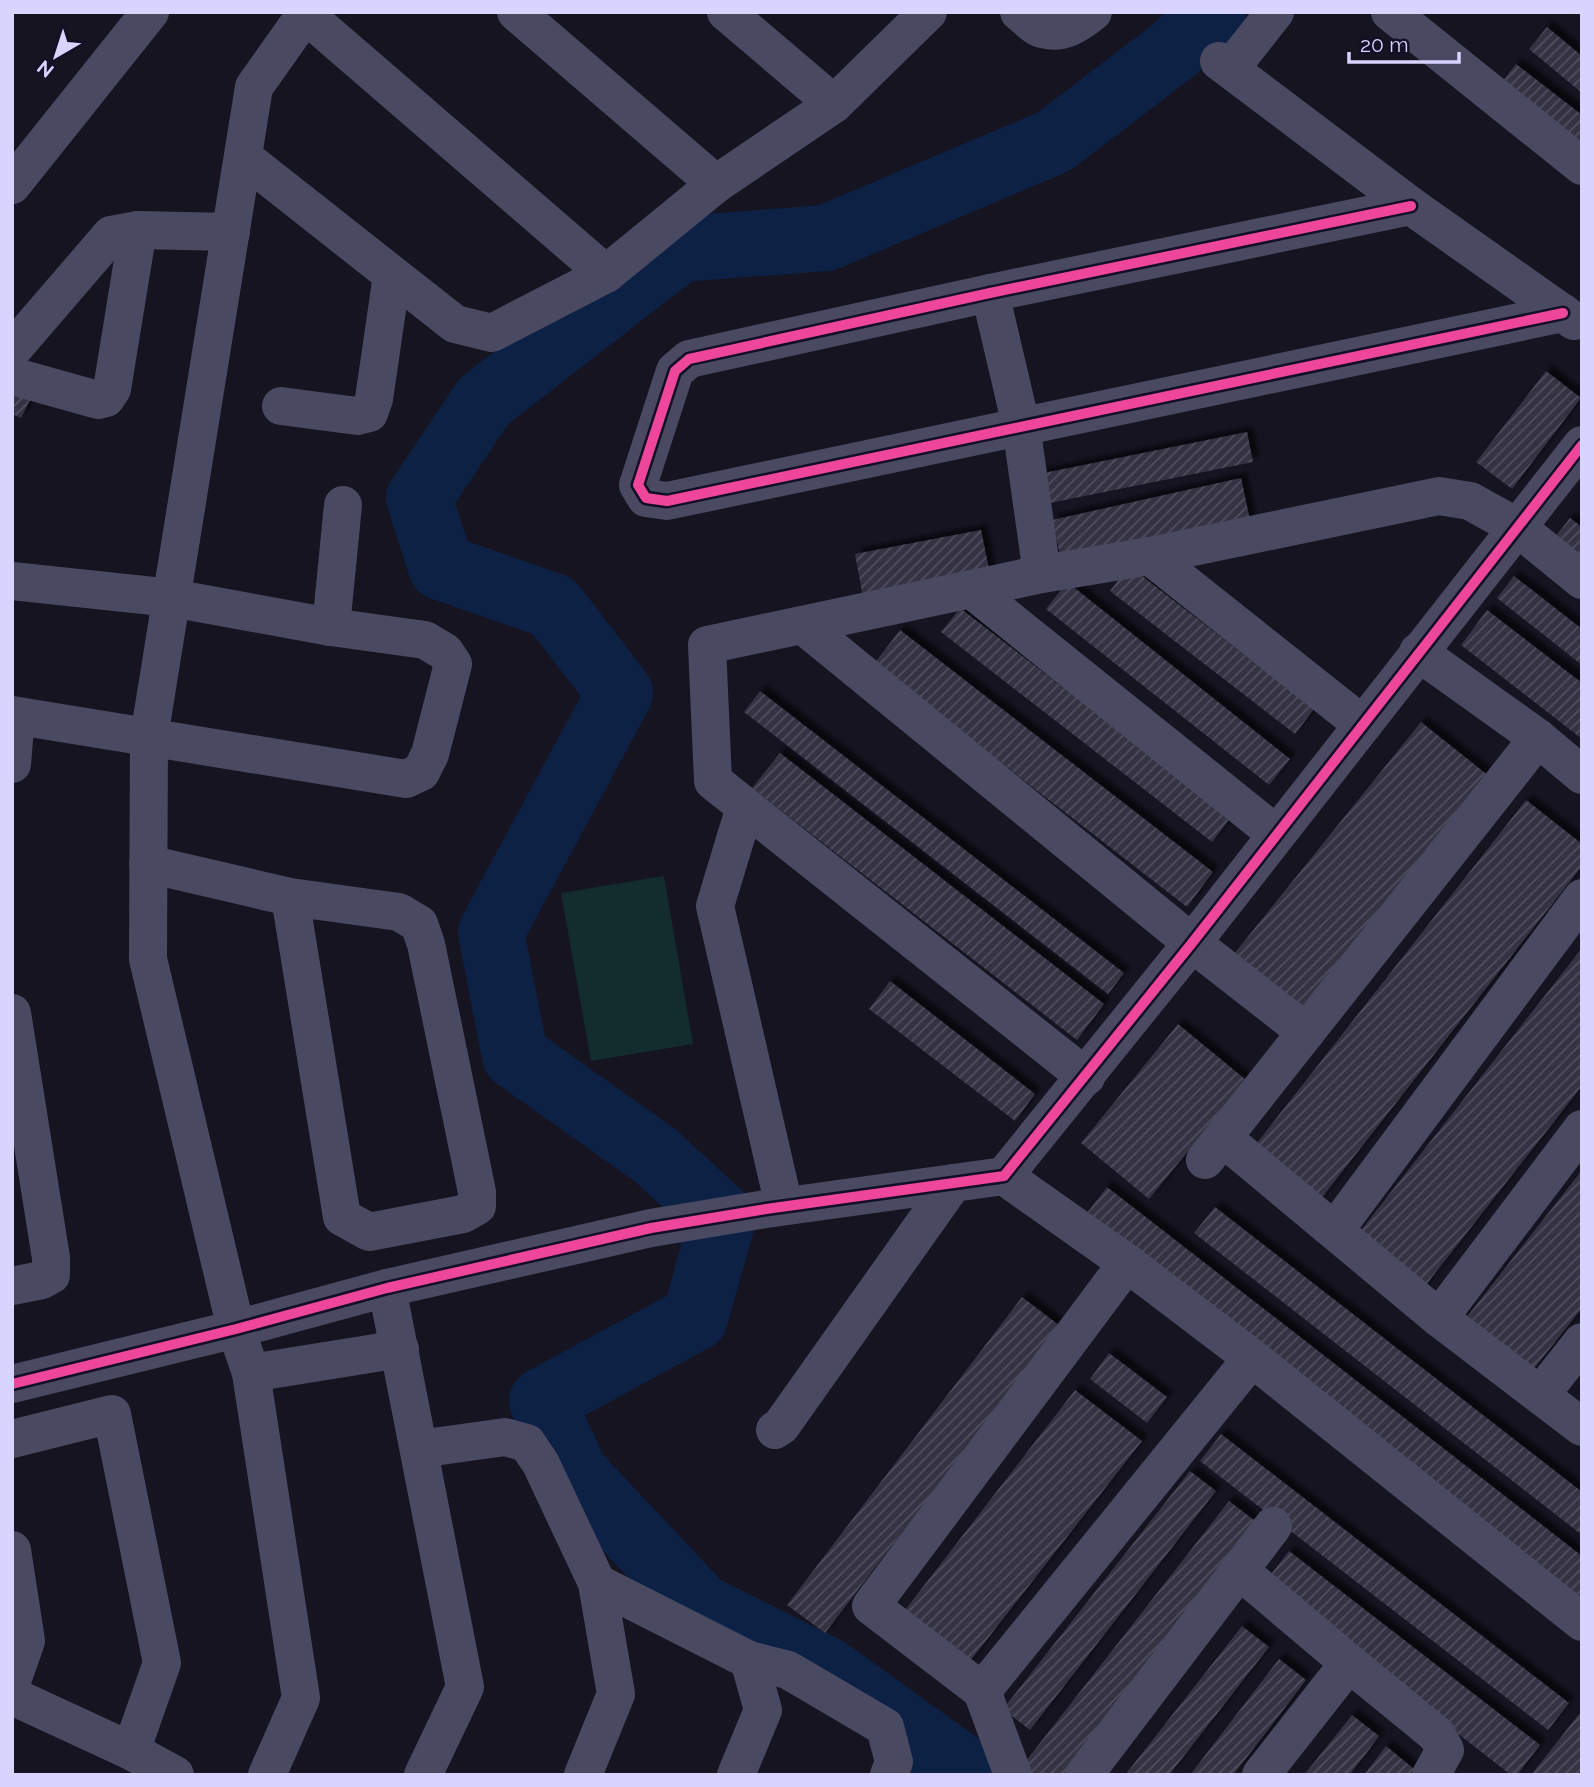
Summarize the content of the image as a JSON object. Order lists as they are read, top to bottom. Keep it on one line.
{"scale_bar":"20 m","north":"bottom left"}
